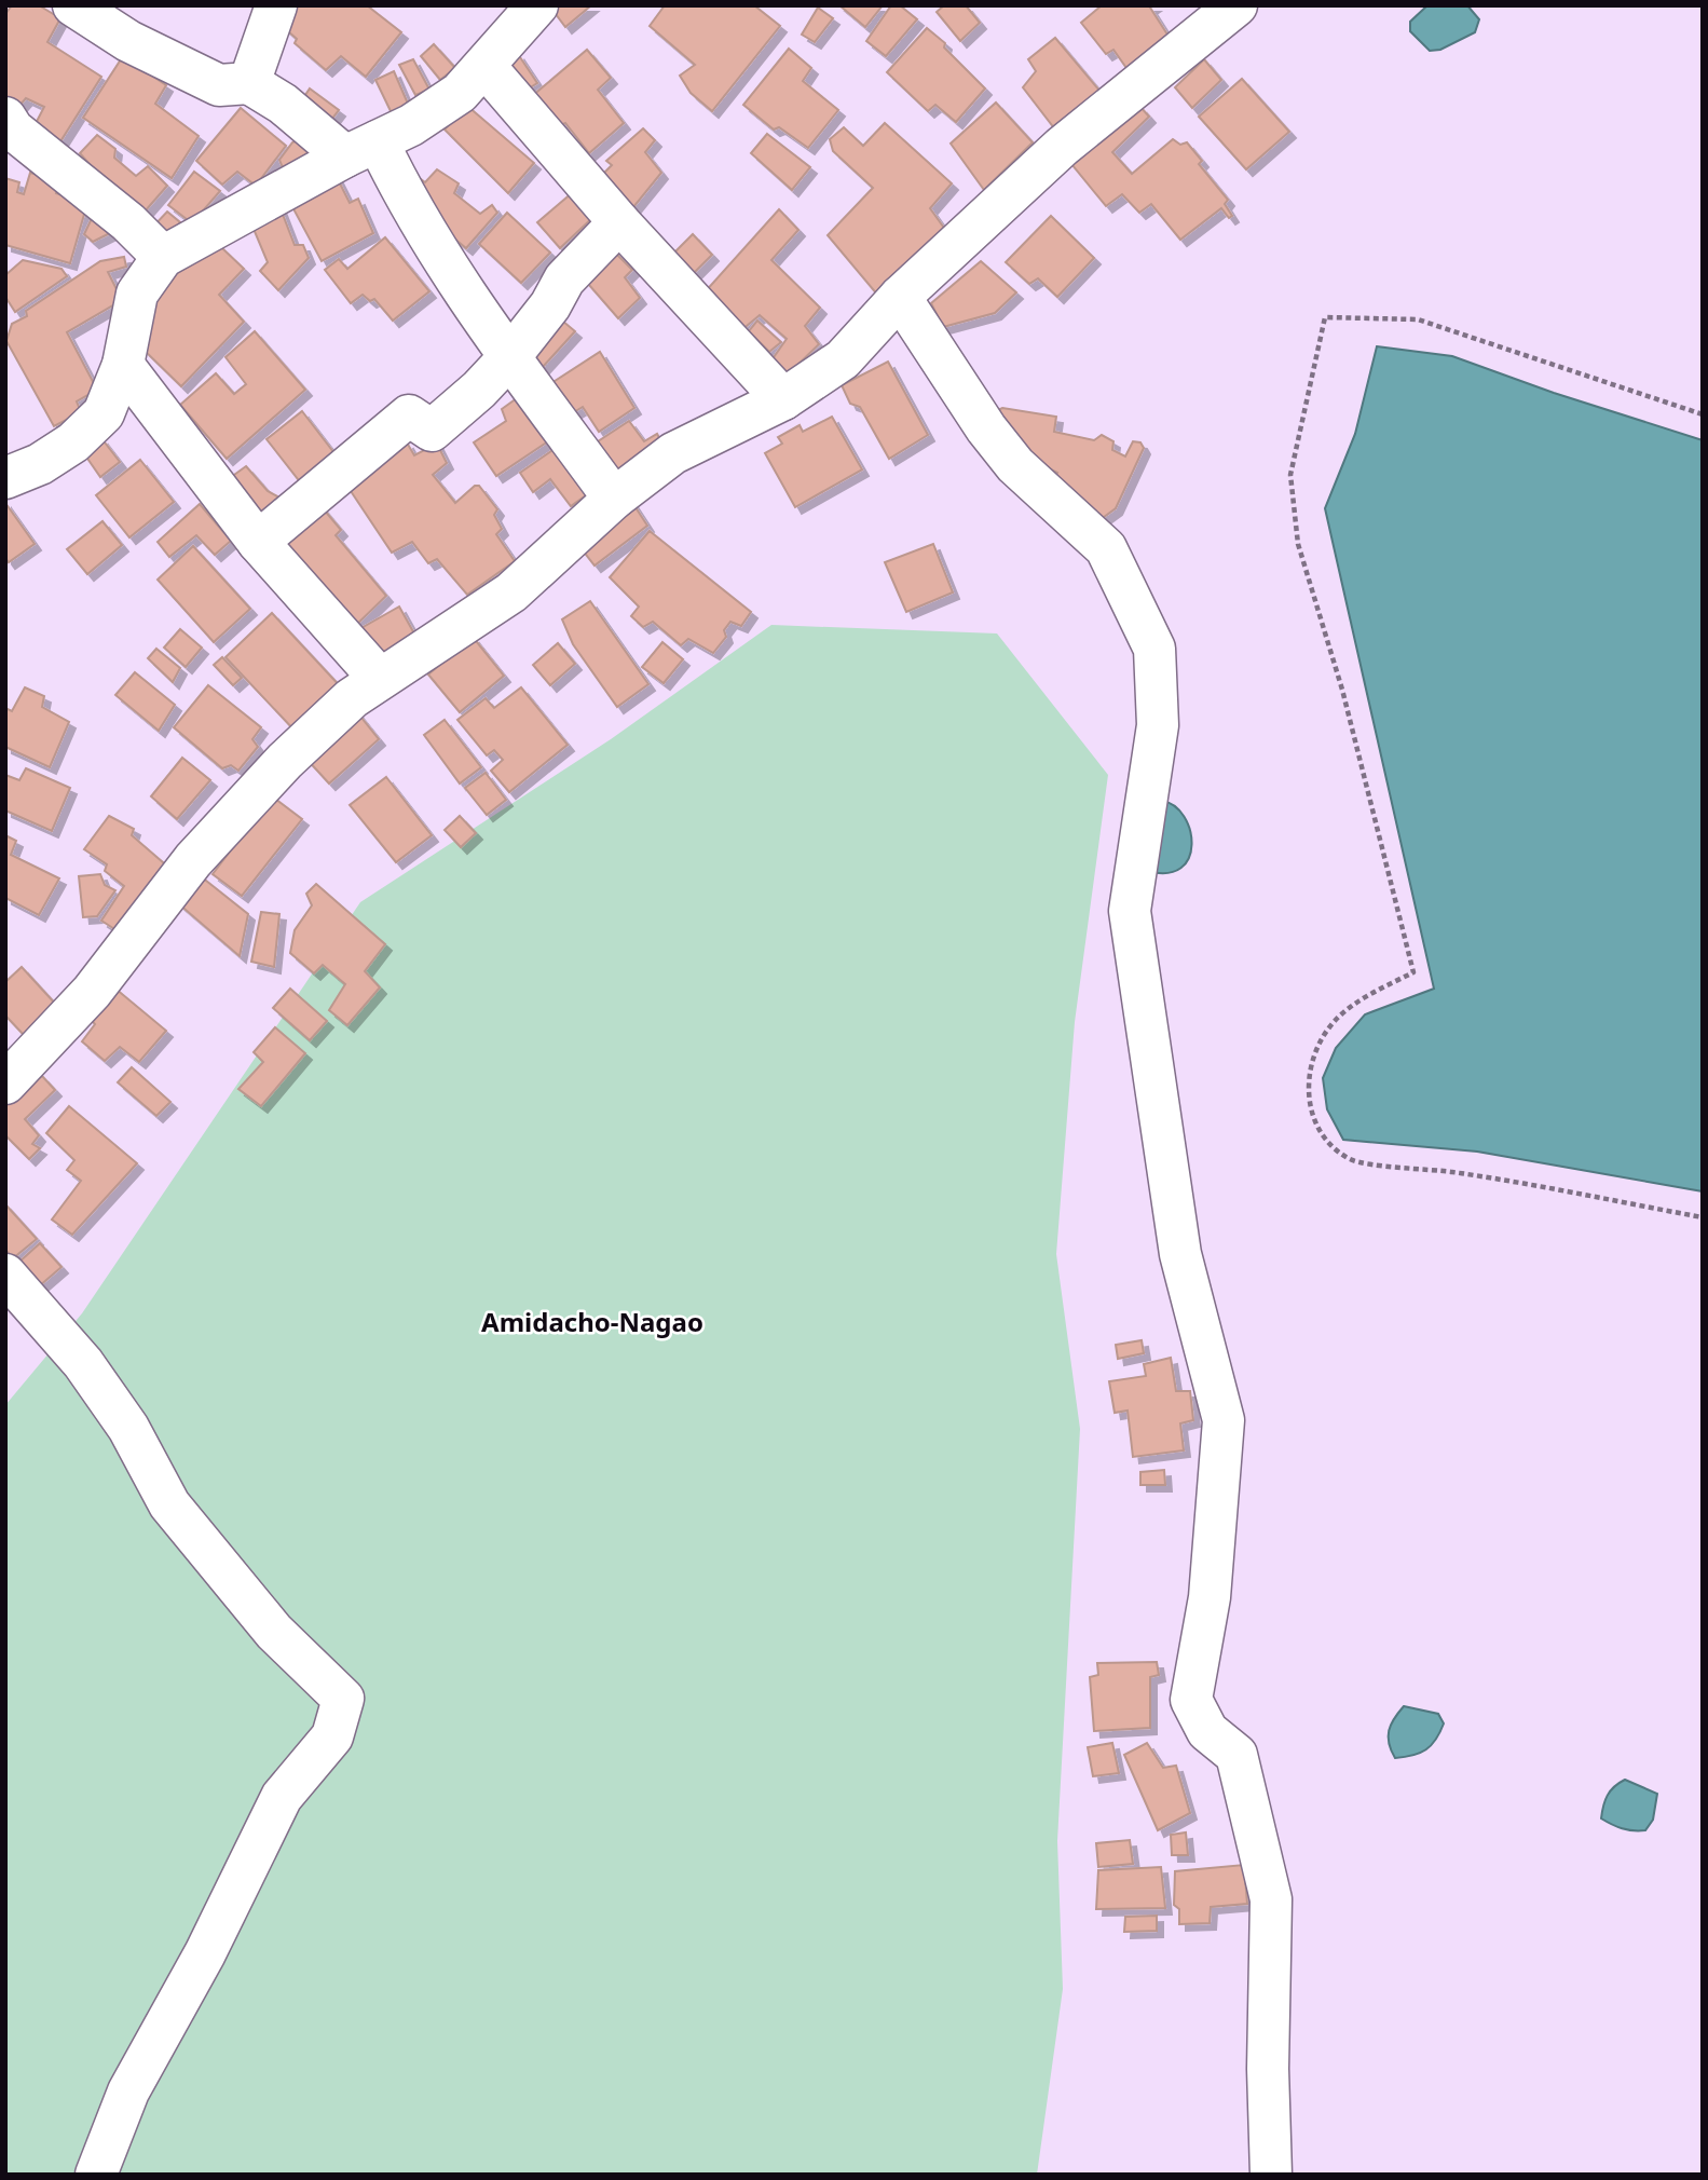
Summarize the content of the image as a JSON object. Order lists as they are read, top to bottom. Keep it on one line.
{"districts":["Amidacho-Nagao"]}
